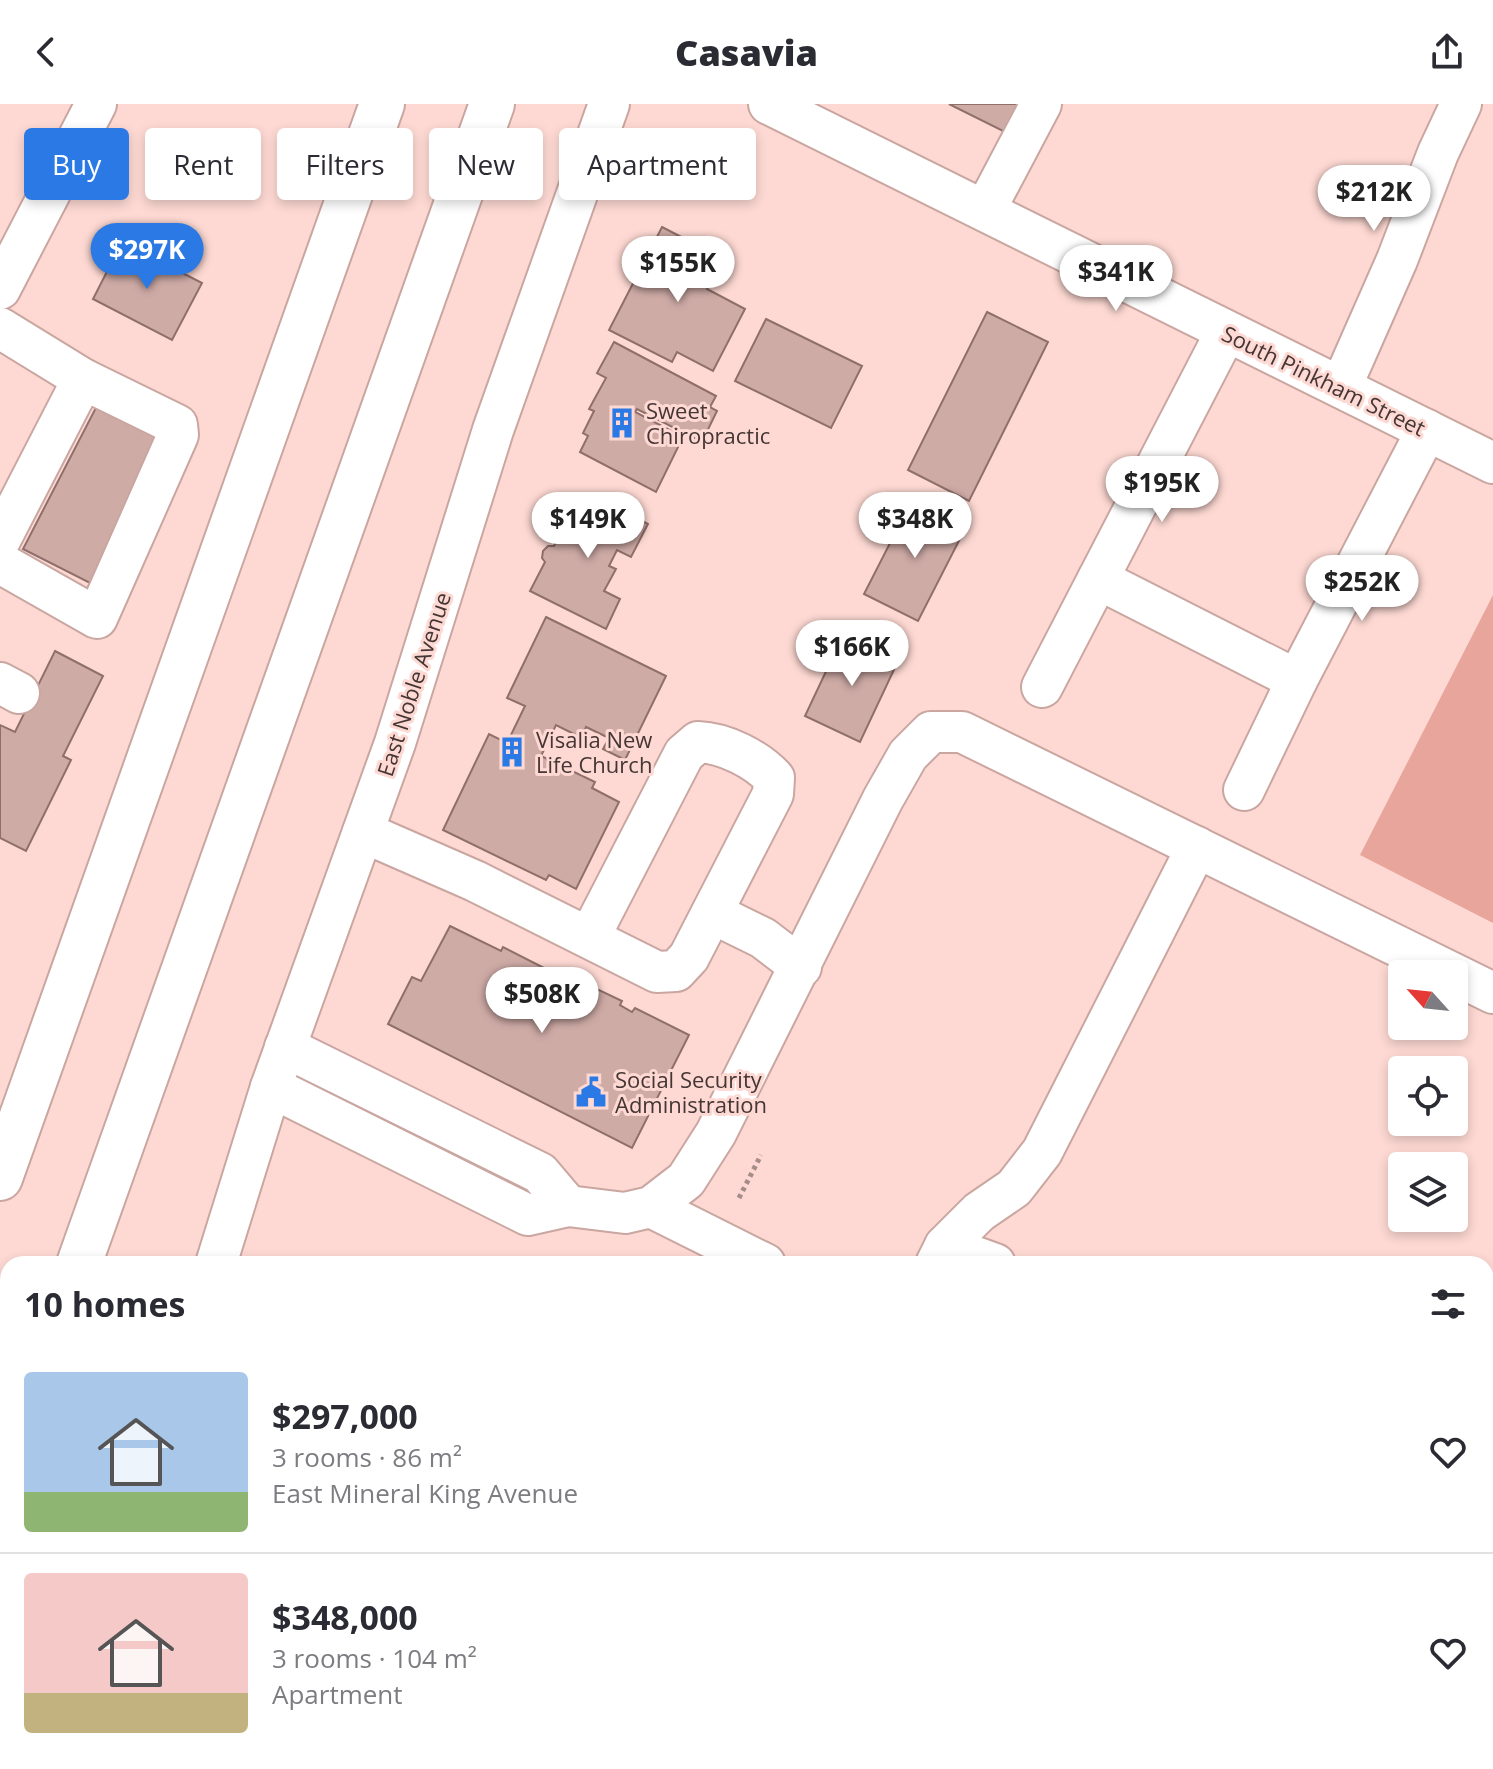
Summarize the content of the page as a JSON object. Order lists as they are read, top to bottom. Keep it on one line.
{"streets":{"street":["South Pinkham Street","East Noble Avenue"]},"places":{"building":["Sweet Chiropractic","Visalia New Life Church"],"public building":["Social Security Administration"]},"north":"top left","page":{"header":"Casavia","chip":["Buy","Rent","Filters","New","Apartment"],"price":["$212K","$297K","$155K","$341K","$195K","$149K","$348K","$252K","$166K","$508K"],"heading":"10 homes","list":[{"name":"$297,000","note":"3 rooms · 86 m² · East Mineral King Avenue"},{"name":"$348,000","note":"3 rooms · 104 m² · Apartment"}]}}
